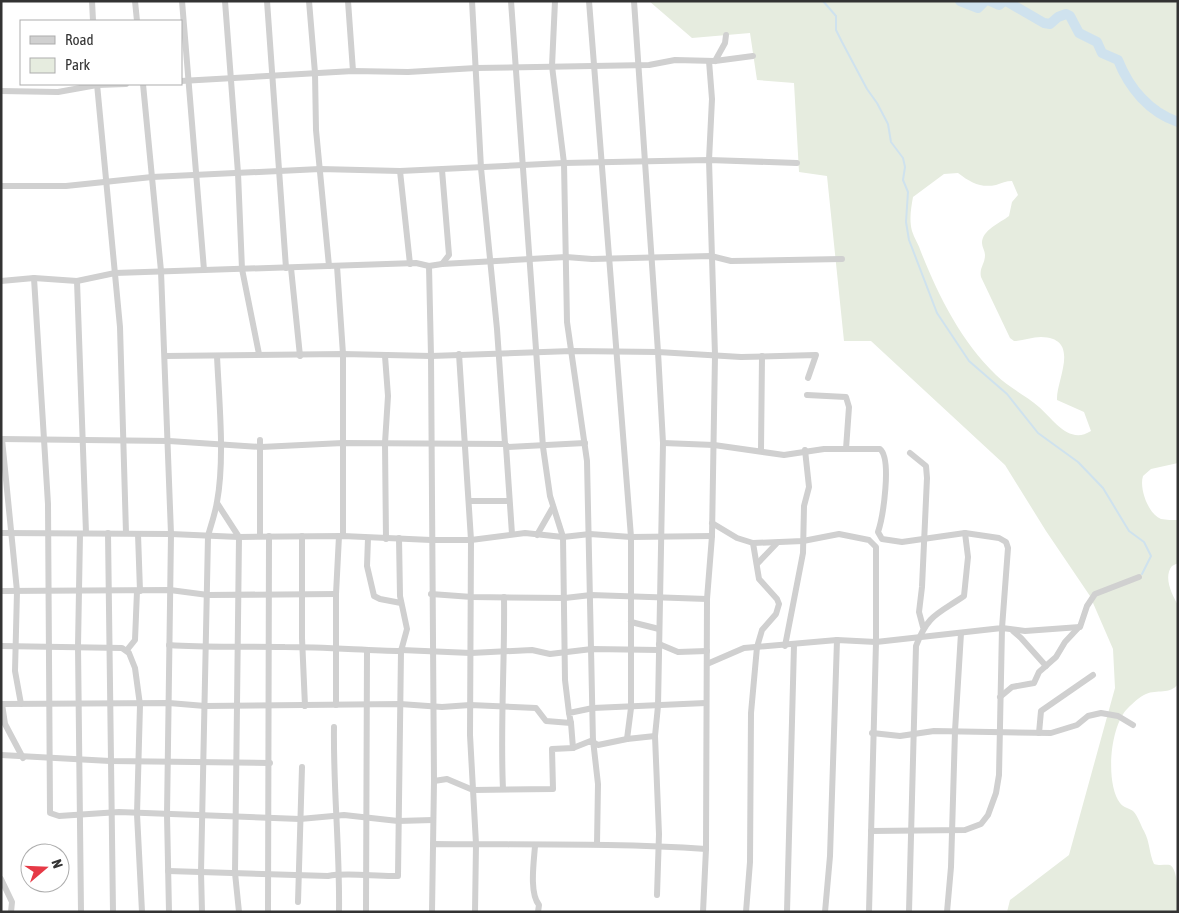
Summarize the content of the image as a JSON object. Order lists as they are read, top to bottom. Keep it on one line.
{"legend":["Road","Park"],"north":"right"}
